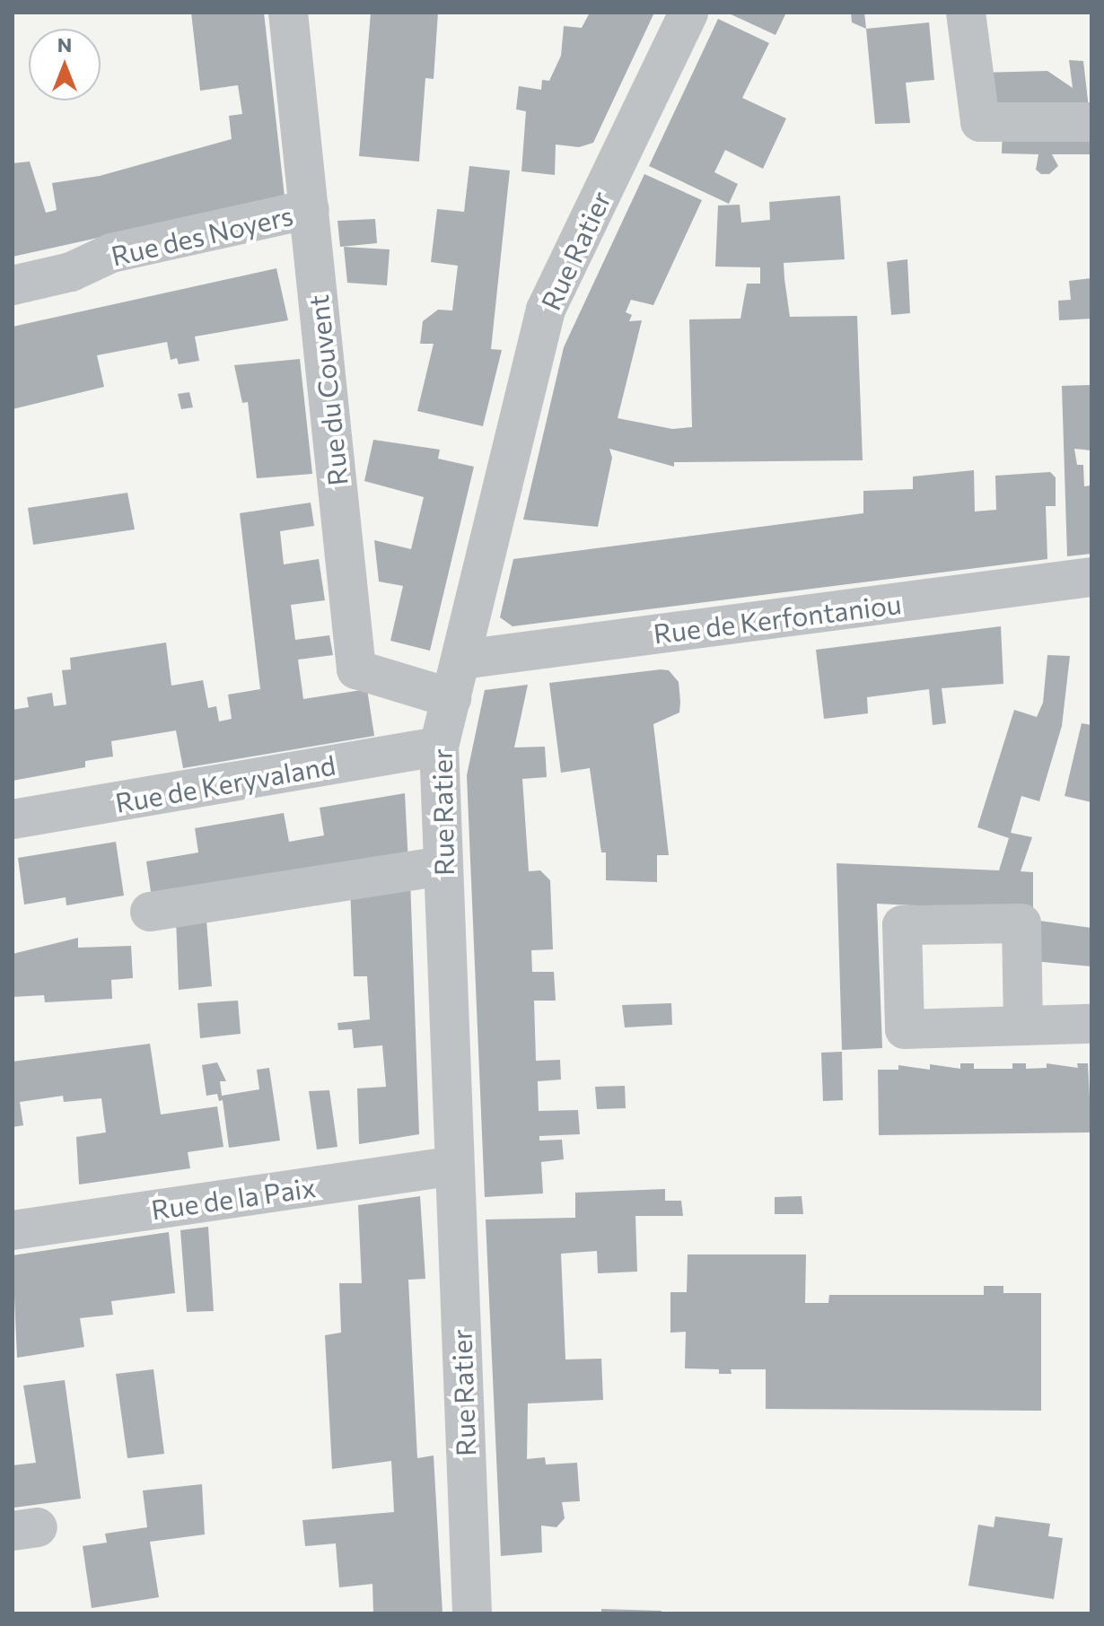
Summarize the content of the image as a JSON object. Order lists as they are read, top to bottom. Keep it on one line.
{"streets":{"street":["Rue des Noyers","Rue Ratier","Rue du Couvent","Rue de Kerfontaniou","Rue de Keryvaland","Rue de la Paix"]},"crossings":[["Rue des Noyers","Rue du Couvent"],["Rue Ratier","Rue du Couvent"],["Rue Ratier","Rue de Kerfontaniou"],["Rue Ratier","Rue de Keryvaland"],["Rue Ratier","Rue de la Paix"]],"north":"top"}
